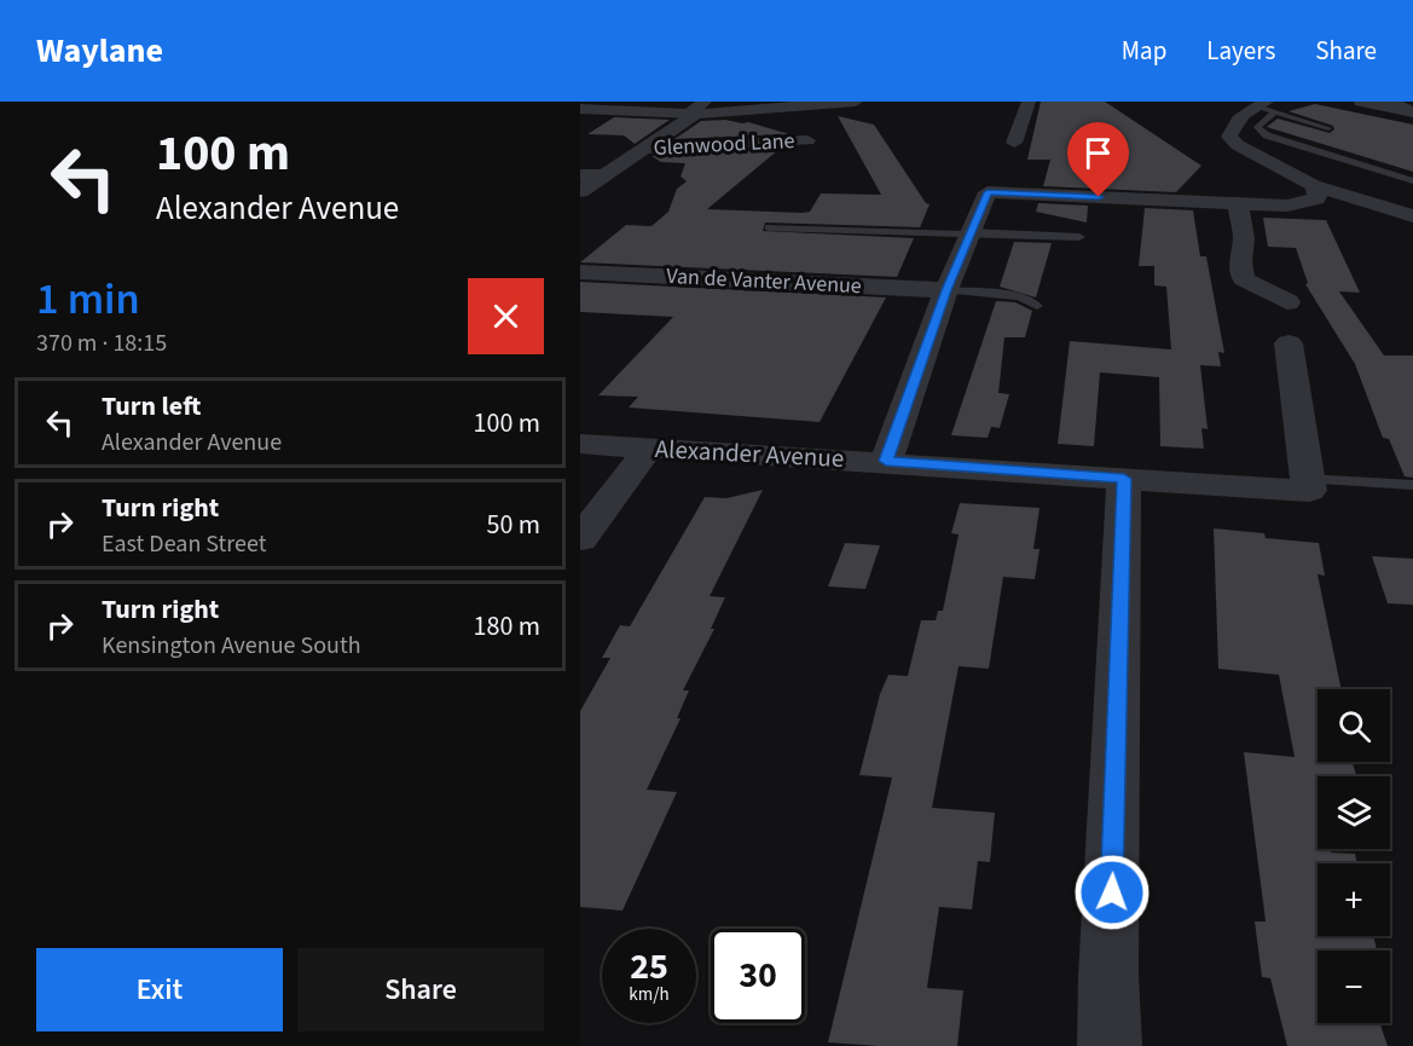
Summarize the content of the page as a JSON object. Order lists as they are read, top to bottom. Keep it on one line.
{"streets":{"street":["Glenwood Lane","Van de Vanter Avenue","Alexander Avenue"]},"page":{"header":"Waylane","nav":["Map","Layers","Share"],"turn":["100 m","Alexander Avenue"],"heading":["1 min","370 m · 18:15"],"list":[{"name":"Turn left","note":"Alexander Avenue","value":"100 m"},{"name":"Turn right","note":"East Dean Street","value":"50 m"},{"name":"Turn right","note":"Kensington Avenue South","value":"180 m"}],"map_buttons":["+","−"],"speed":"25 km/h","limit":"30","buttons":["Exit","Share"]}}
